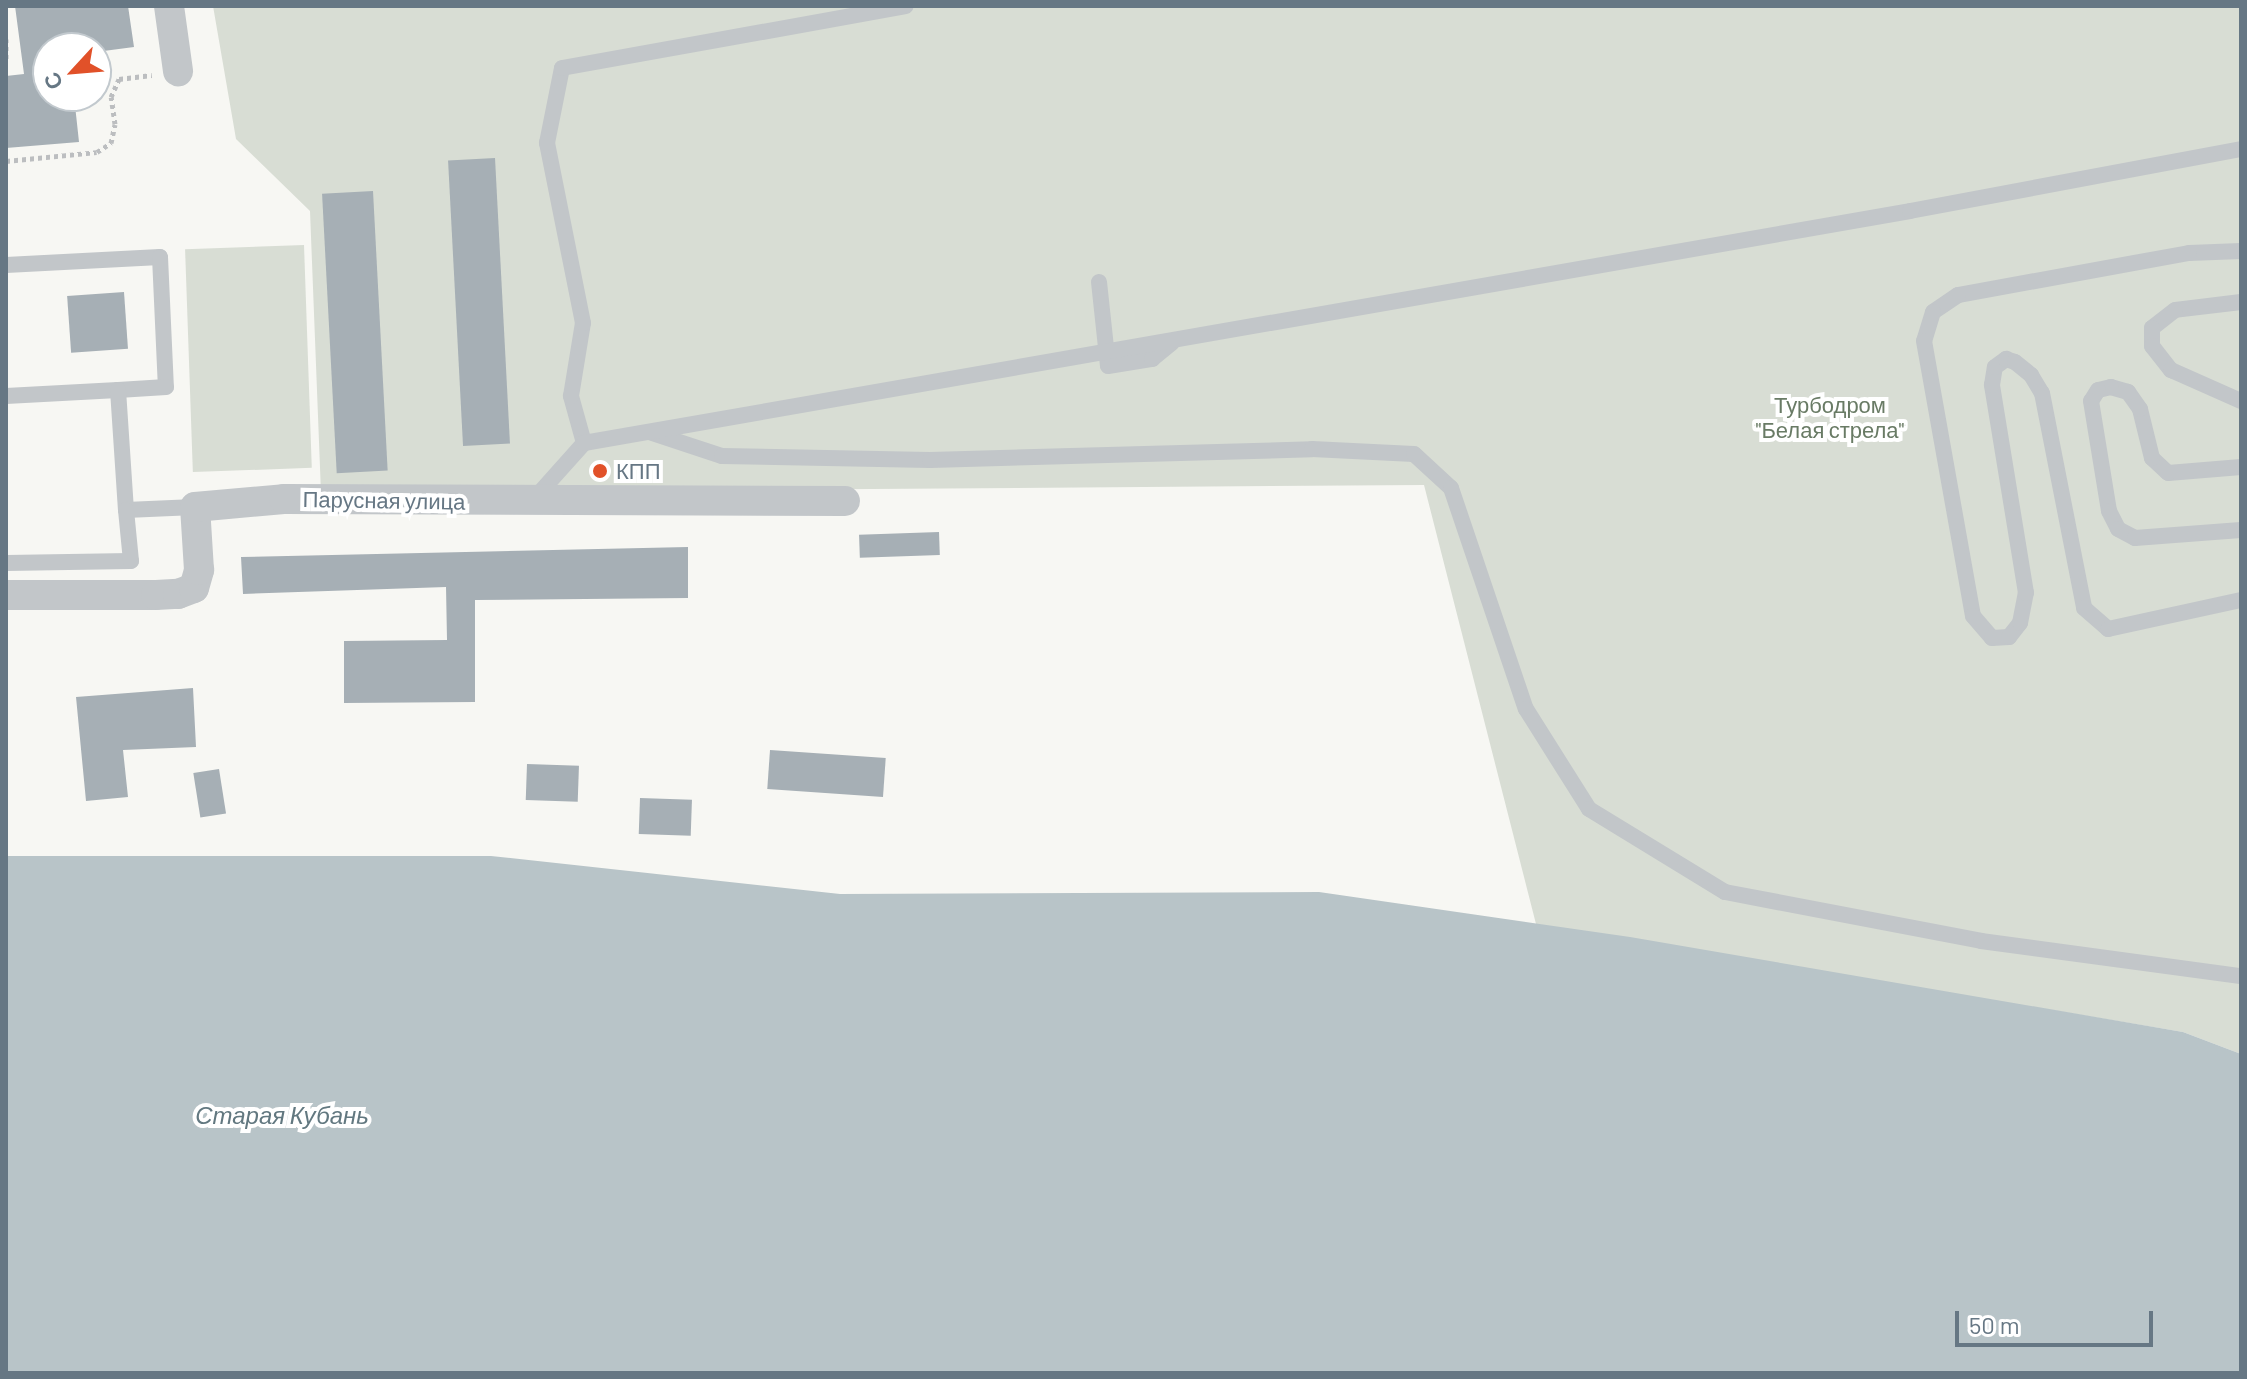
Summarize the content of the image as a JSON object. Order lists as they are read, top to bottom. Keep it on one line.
{"streets":{"street":["Парусная улица"]},"water":["Старая Кубань"],"parks":["Турбодром \"Белая стрела\""],"places":["КПП"],"scale_bar":"50 m","north":"bottom left"}
